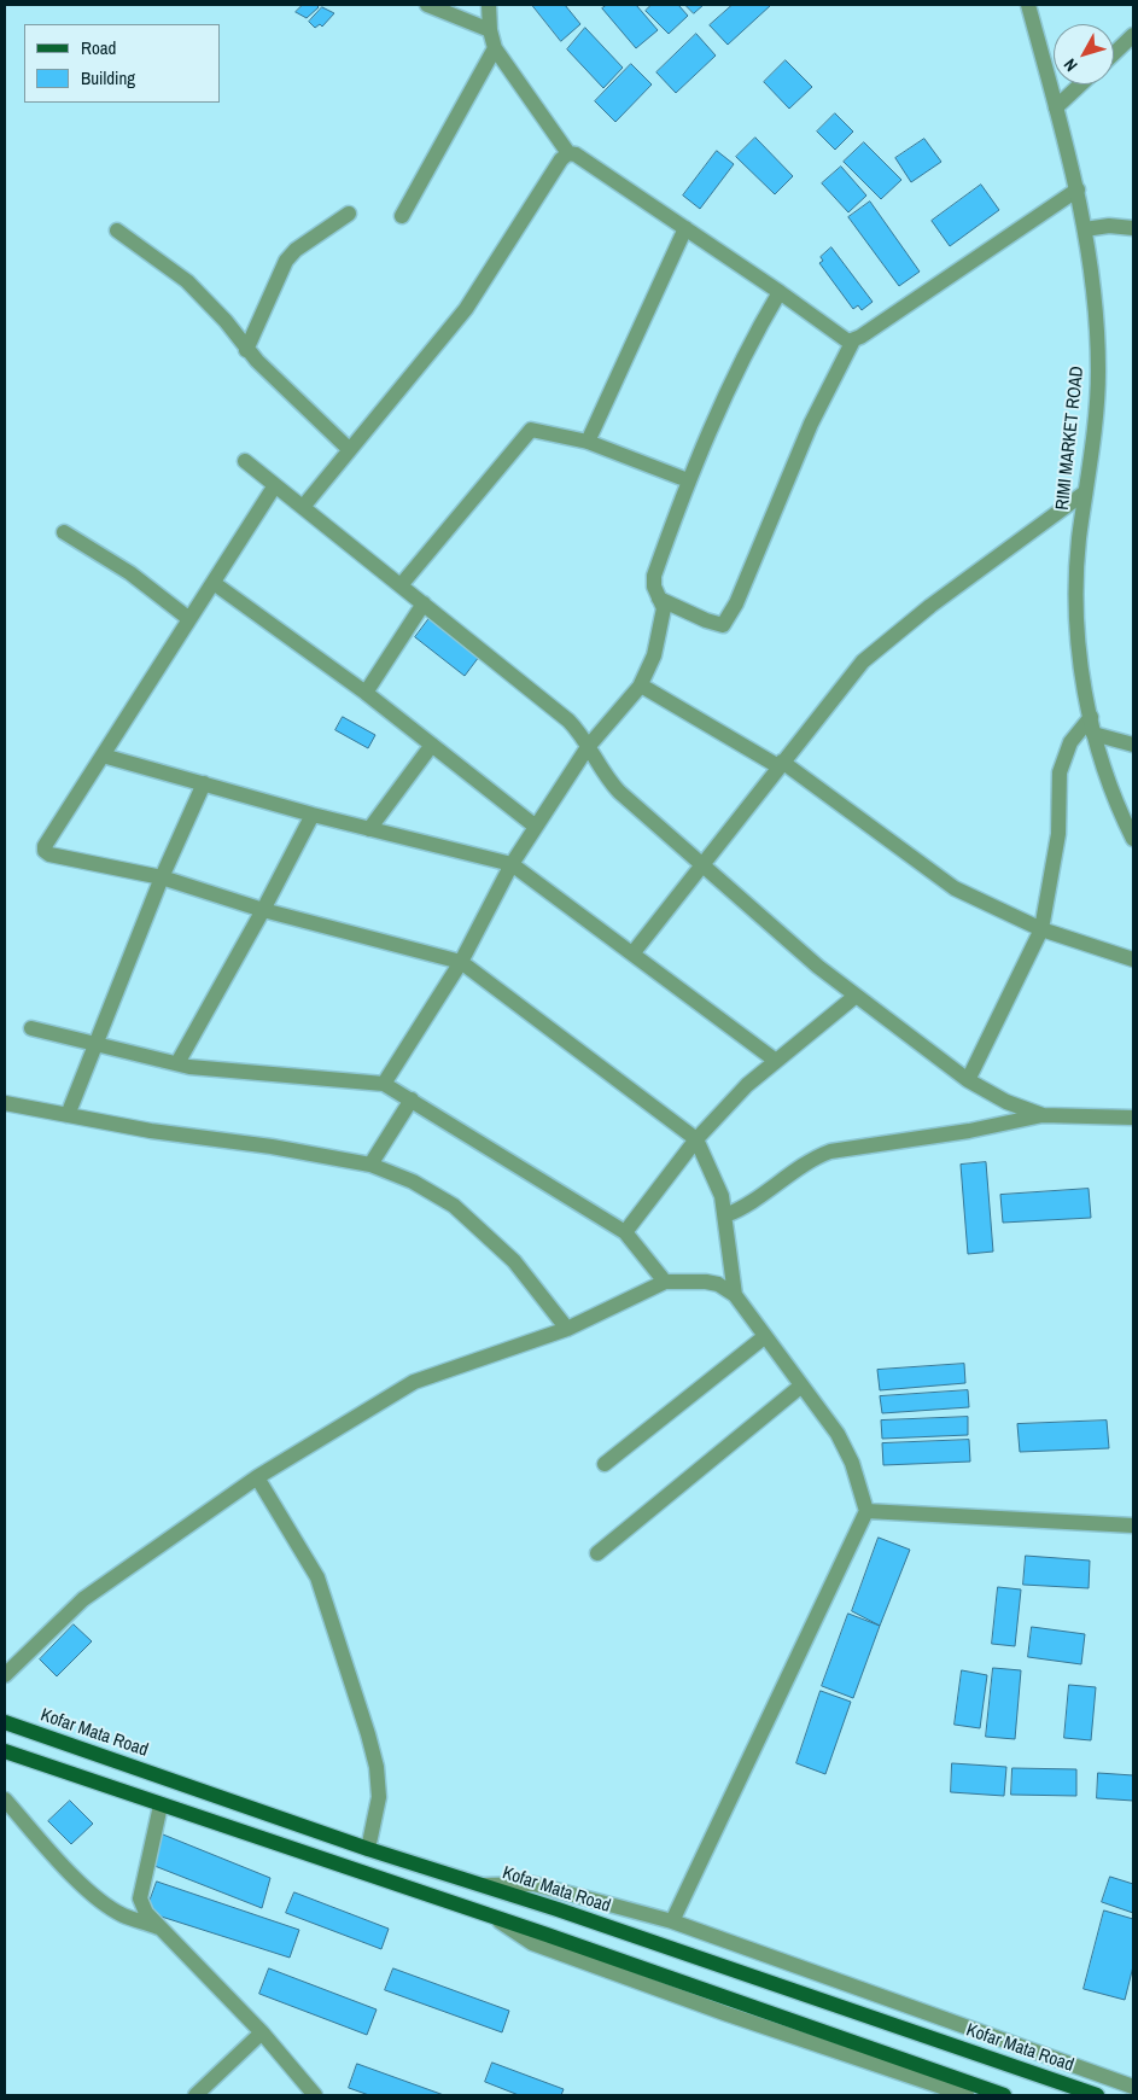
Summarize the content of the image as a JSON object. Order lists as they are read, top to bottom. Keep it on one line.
{"streets":{"main road":["Kofar Mata Road"],"street":["RIMI MARKET ROAD"]},"legend":["Road","Building"],"north":"bottom left"}
